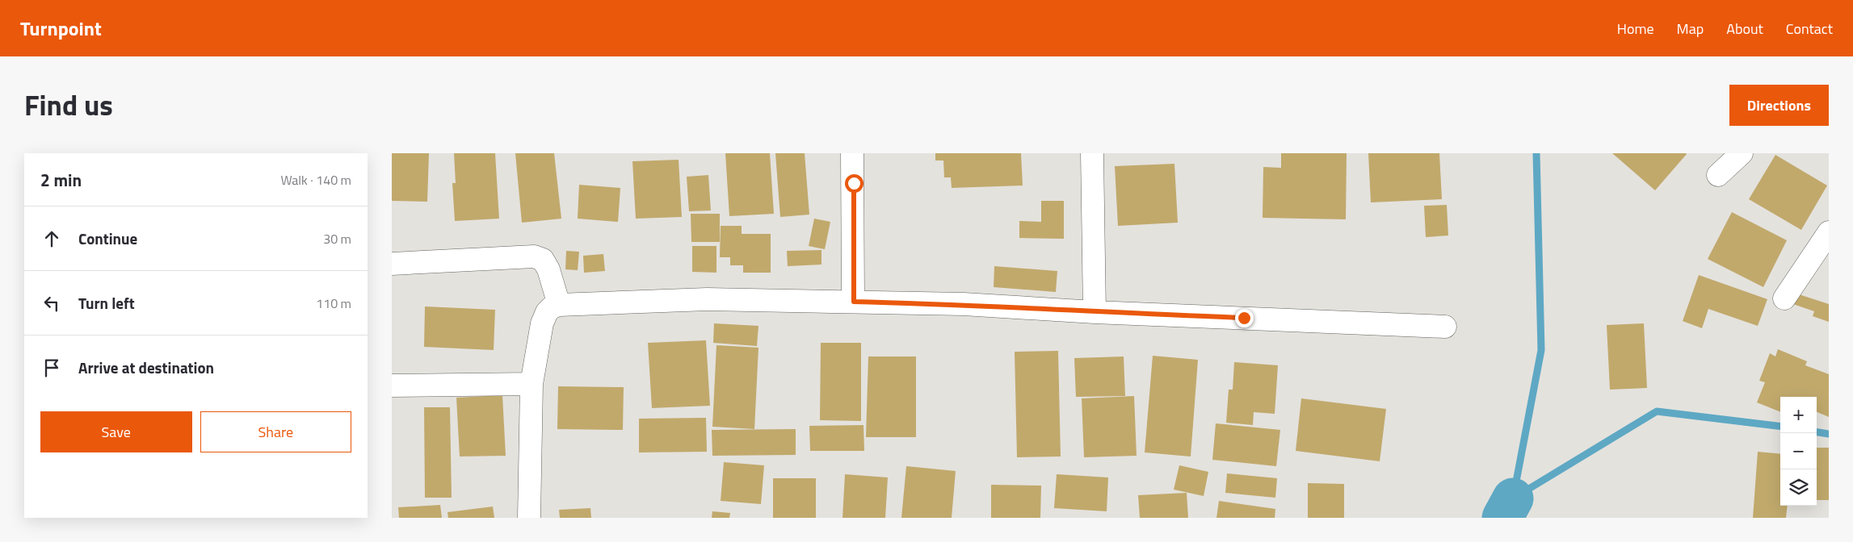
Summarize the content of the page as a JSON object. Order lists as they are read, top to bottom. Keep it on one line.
{"page":{"header":"Turnpoint","nav":["Home","Map","About","Contact"],"title":"Find us","buttons":["Directions",["Save","Share"]],"heading":["2 min","Walk · 140 m"],"list":[["Continue","30 m"],["Turn left","110 m"],"Arrive at destination"],"map_buttons":["+","−"]}}
